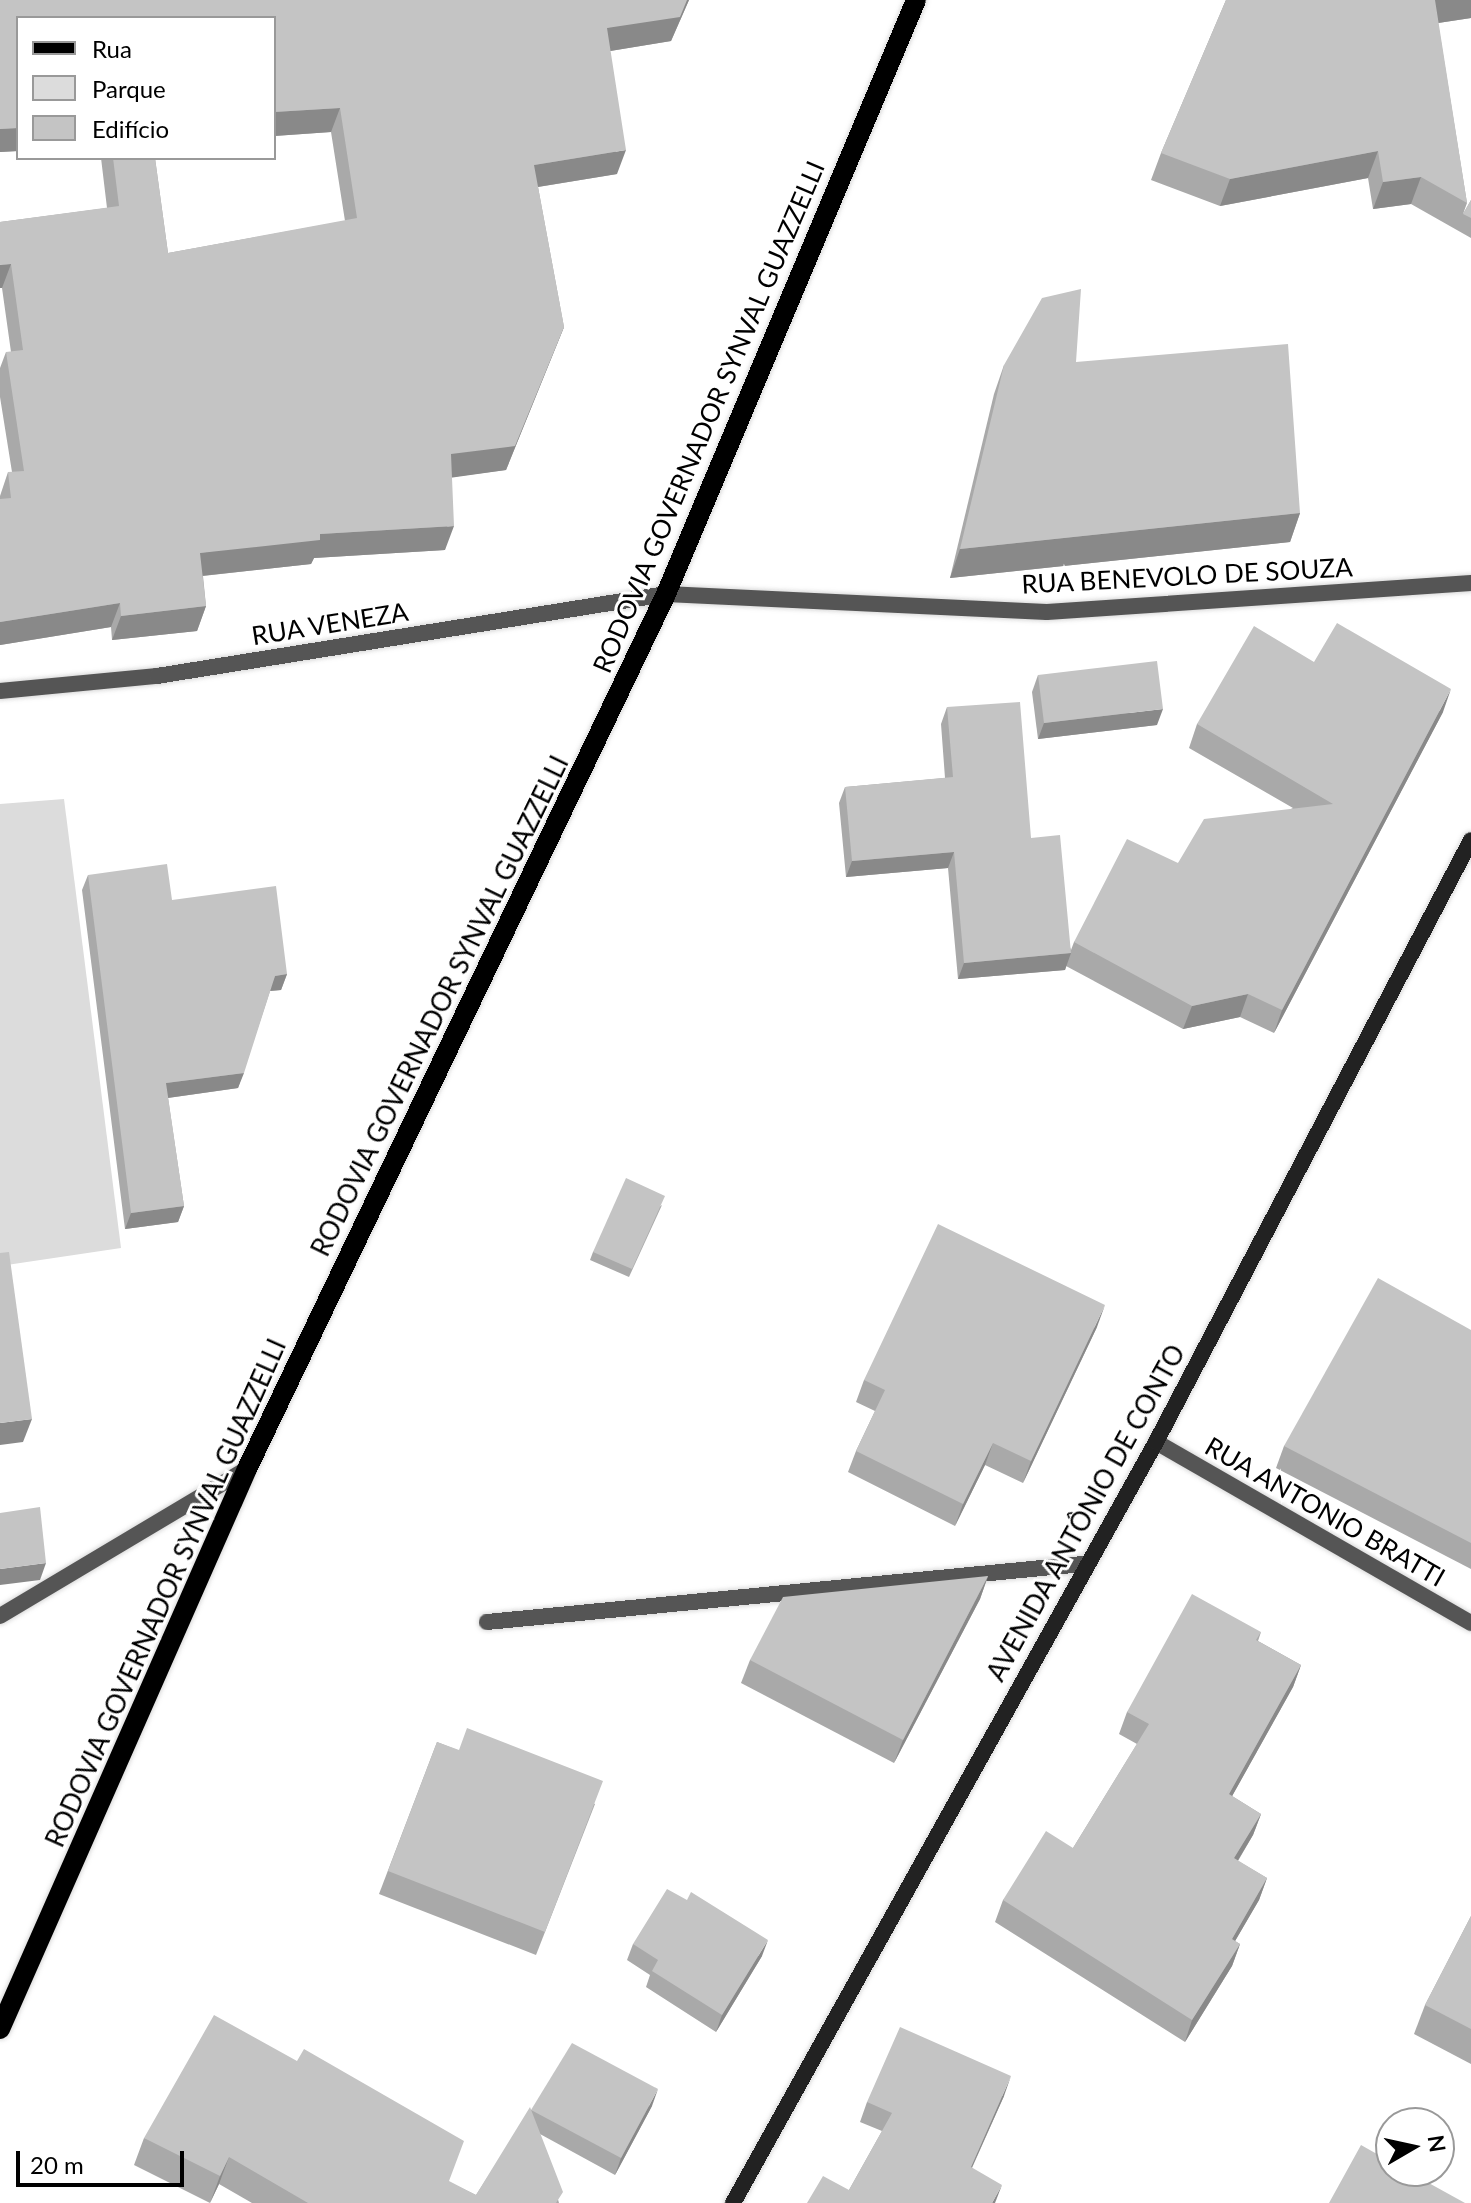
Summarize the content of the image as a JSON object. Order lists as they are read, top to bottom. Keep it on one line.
{"streets":{"main road":["RODOVIA GOVERNADOR SYNVAL GUAZZELLI"],"street":["RUA BENEVOLO DE SOUZA","RUA VENEZA","RUA ANTONIO BRATTI","AVENIDA ANTÔNIO DE CONTO"]},"crossings":[["RODOVIA GOVERNADOR SYNVAL GUAZZELLI","RUA BENEVOLO DE SOUZA"],["RODOVIA GOVERNADOR SYNVAL GUAZZELLI","RUA VENEZA"],["RUA BENEVOLO DE SOUZA","RUA VENEZA"],["RUA ANTONIO BRATTI","AVENIDA ANTÔNIO DE CONTO"]],"legend":["Rua","Parque","Edifício"],"scale_bar":"20 m","north":"right"}
